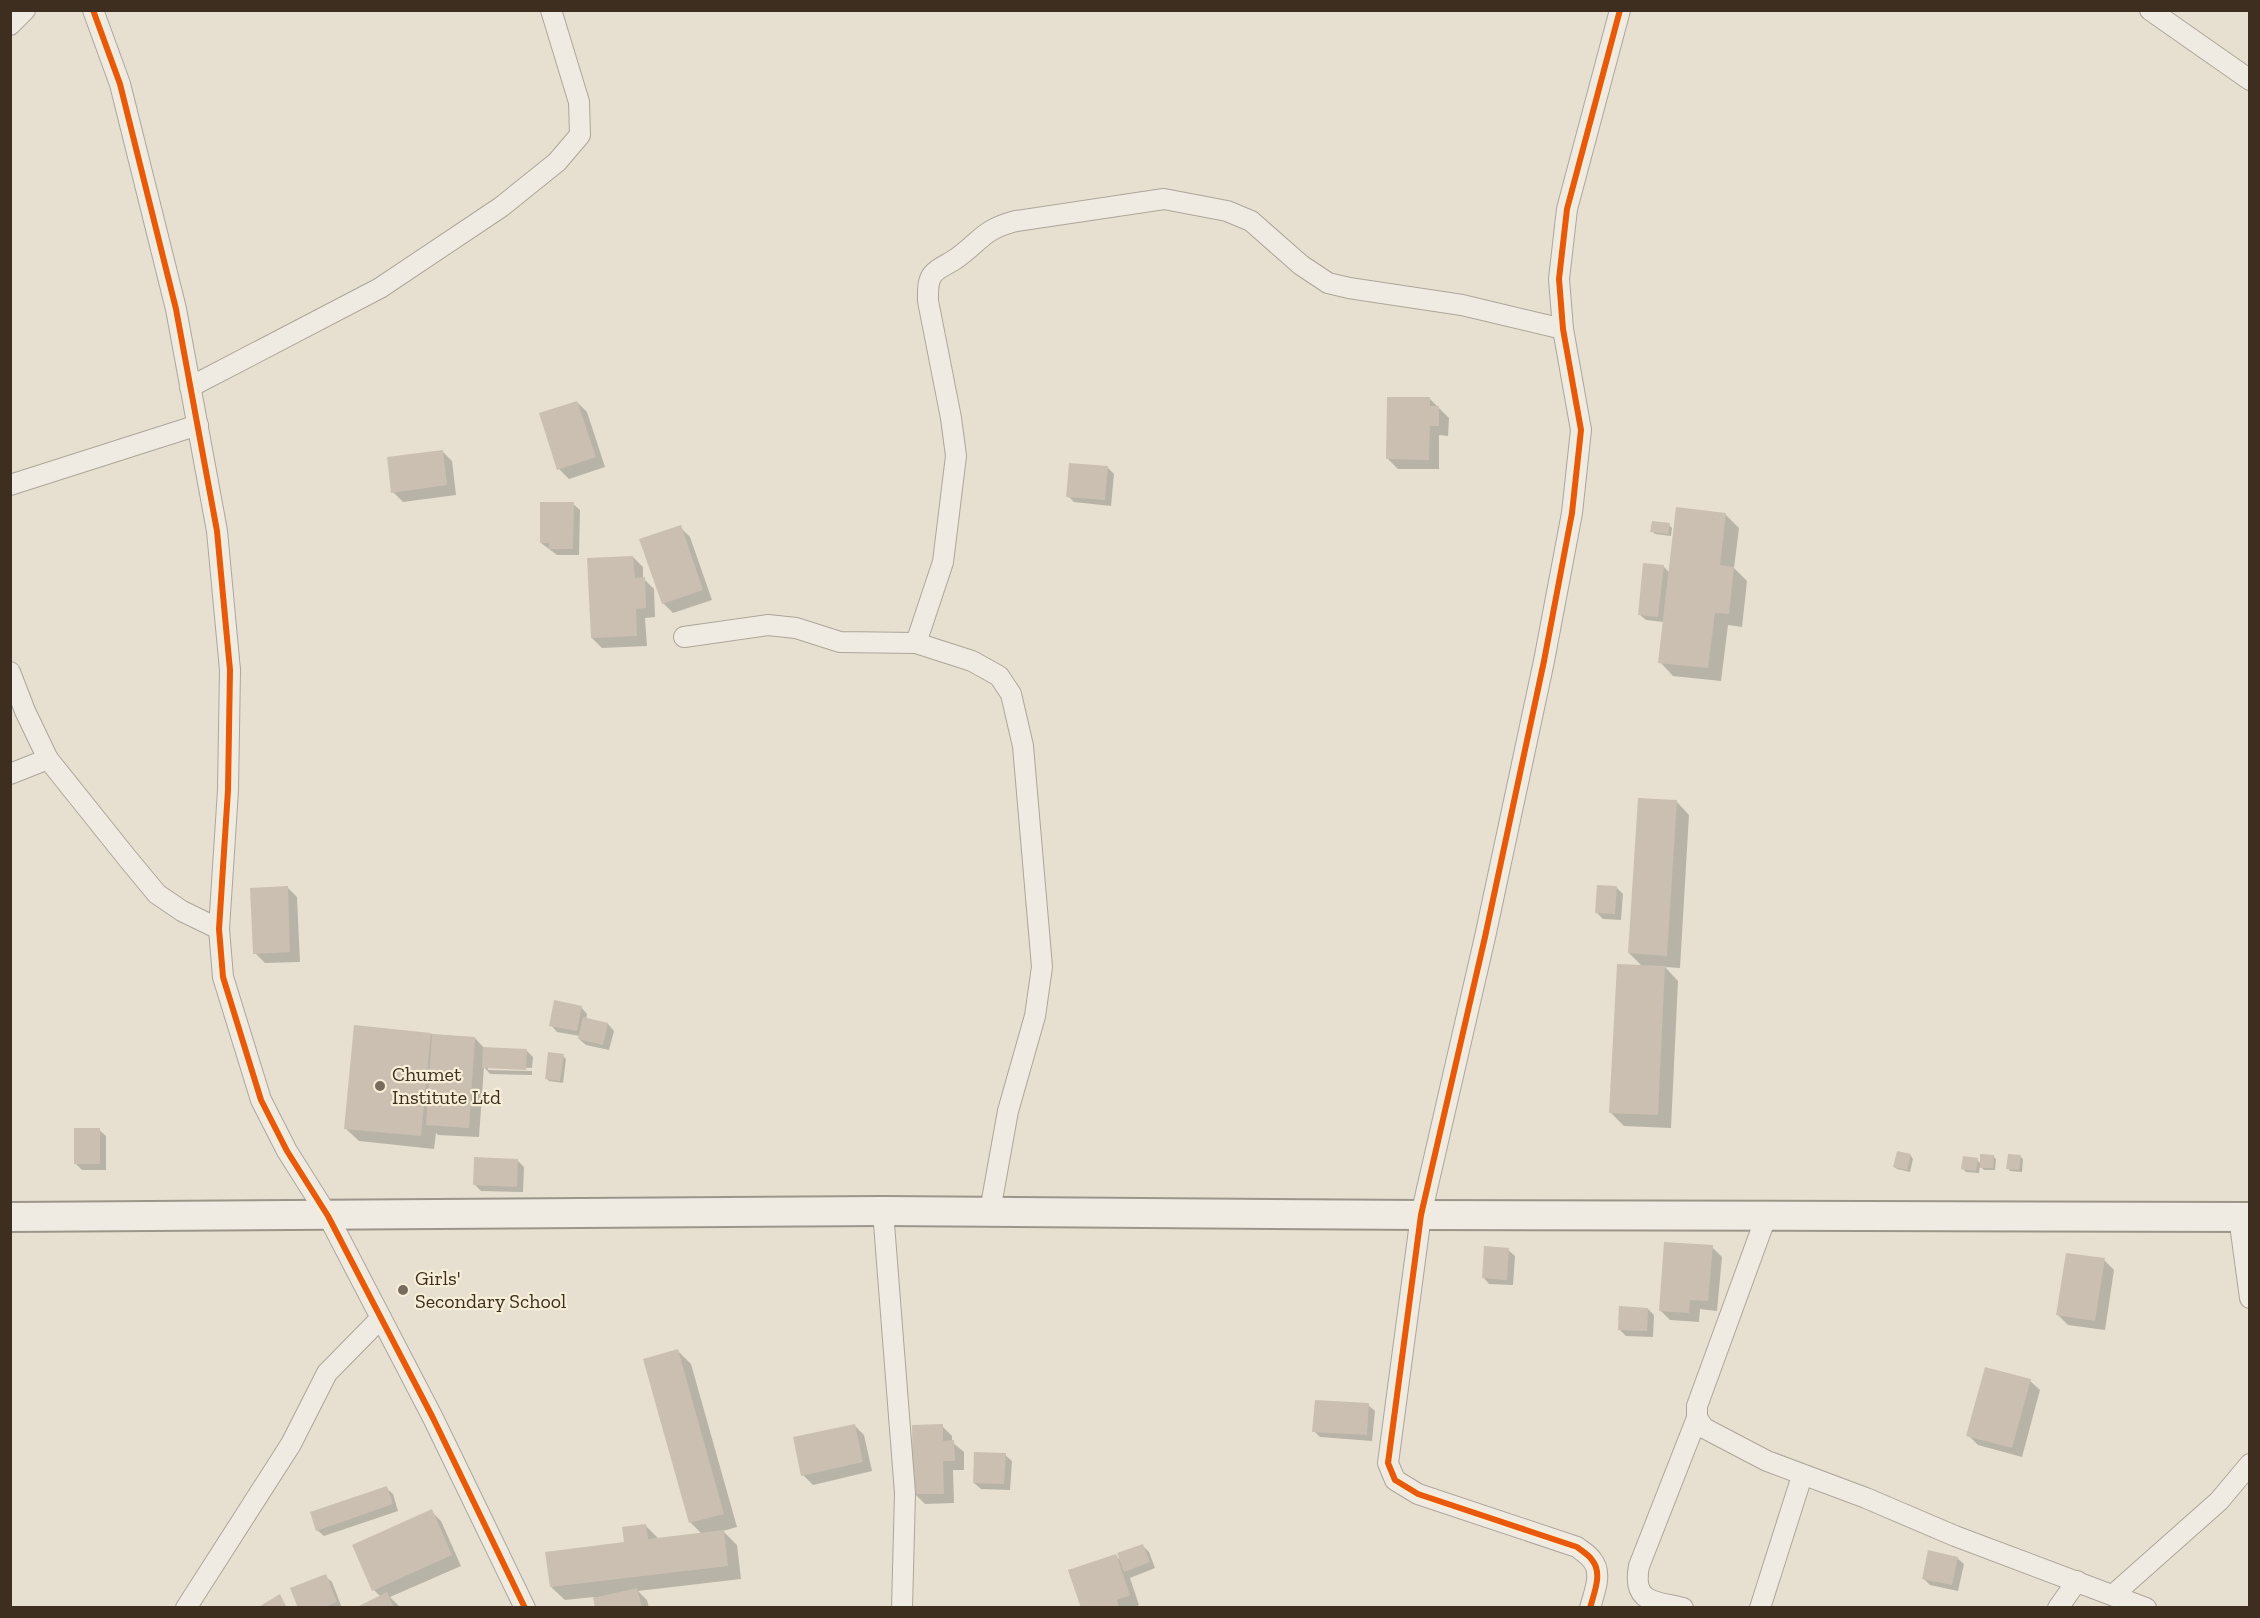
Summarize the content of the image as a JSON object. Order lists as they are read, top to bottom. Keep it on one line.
{"places":["Chumet Institute Ltd","Girls' Secondary School"]}
